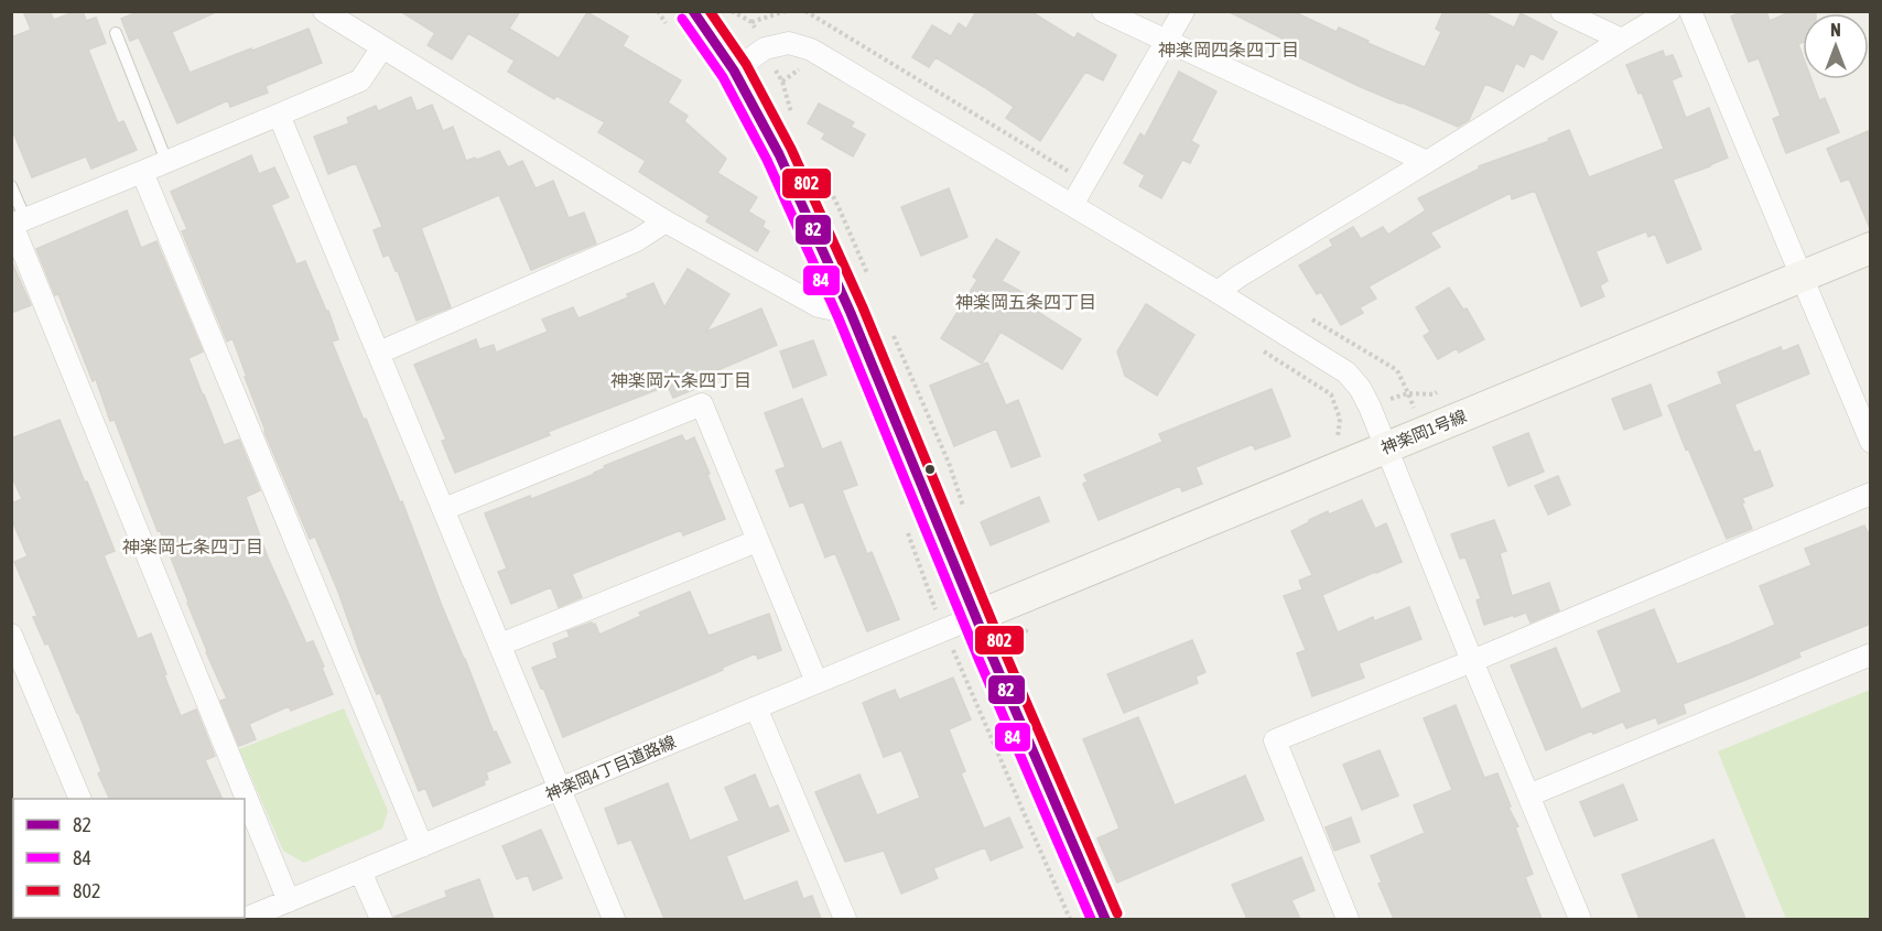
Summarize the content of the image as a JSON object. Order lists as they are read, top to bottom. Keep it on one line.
{"streets":{"street":["神楽岡1号線","神楽岡4丁目道路線"]},"crossings":[["神楽岡1号線","神楽岡4丁目道路線"]],"districts":["神楽岡四条四丁目","神楽岡五条四丁目","神楽岡六条四丁目","神楽岡七条四丁目"],"lines":["transit line 82","transit line 802","transit line 84"],"legend":["82","84","802"],"north":"top"}
